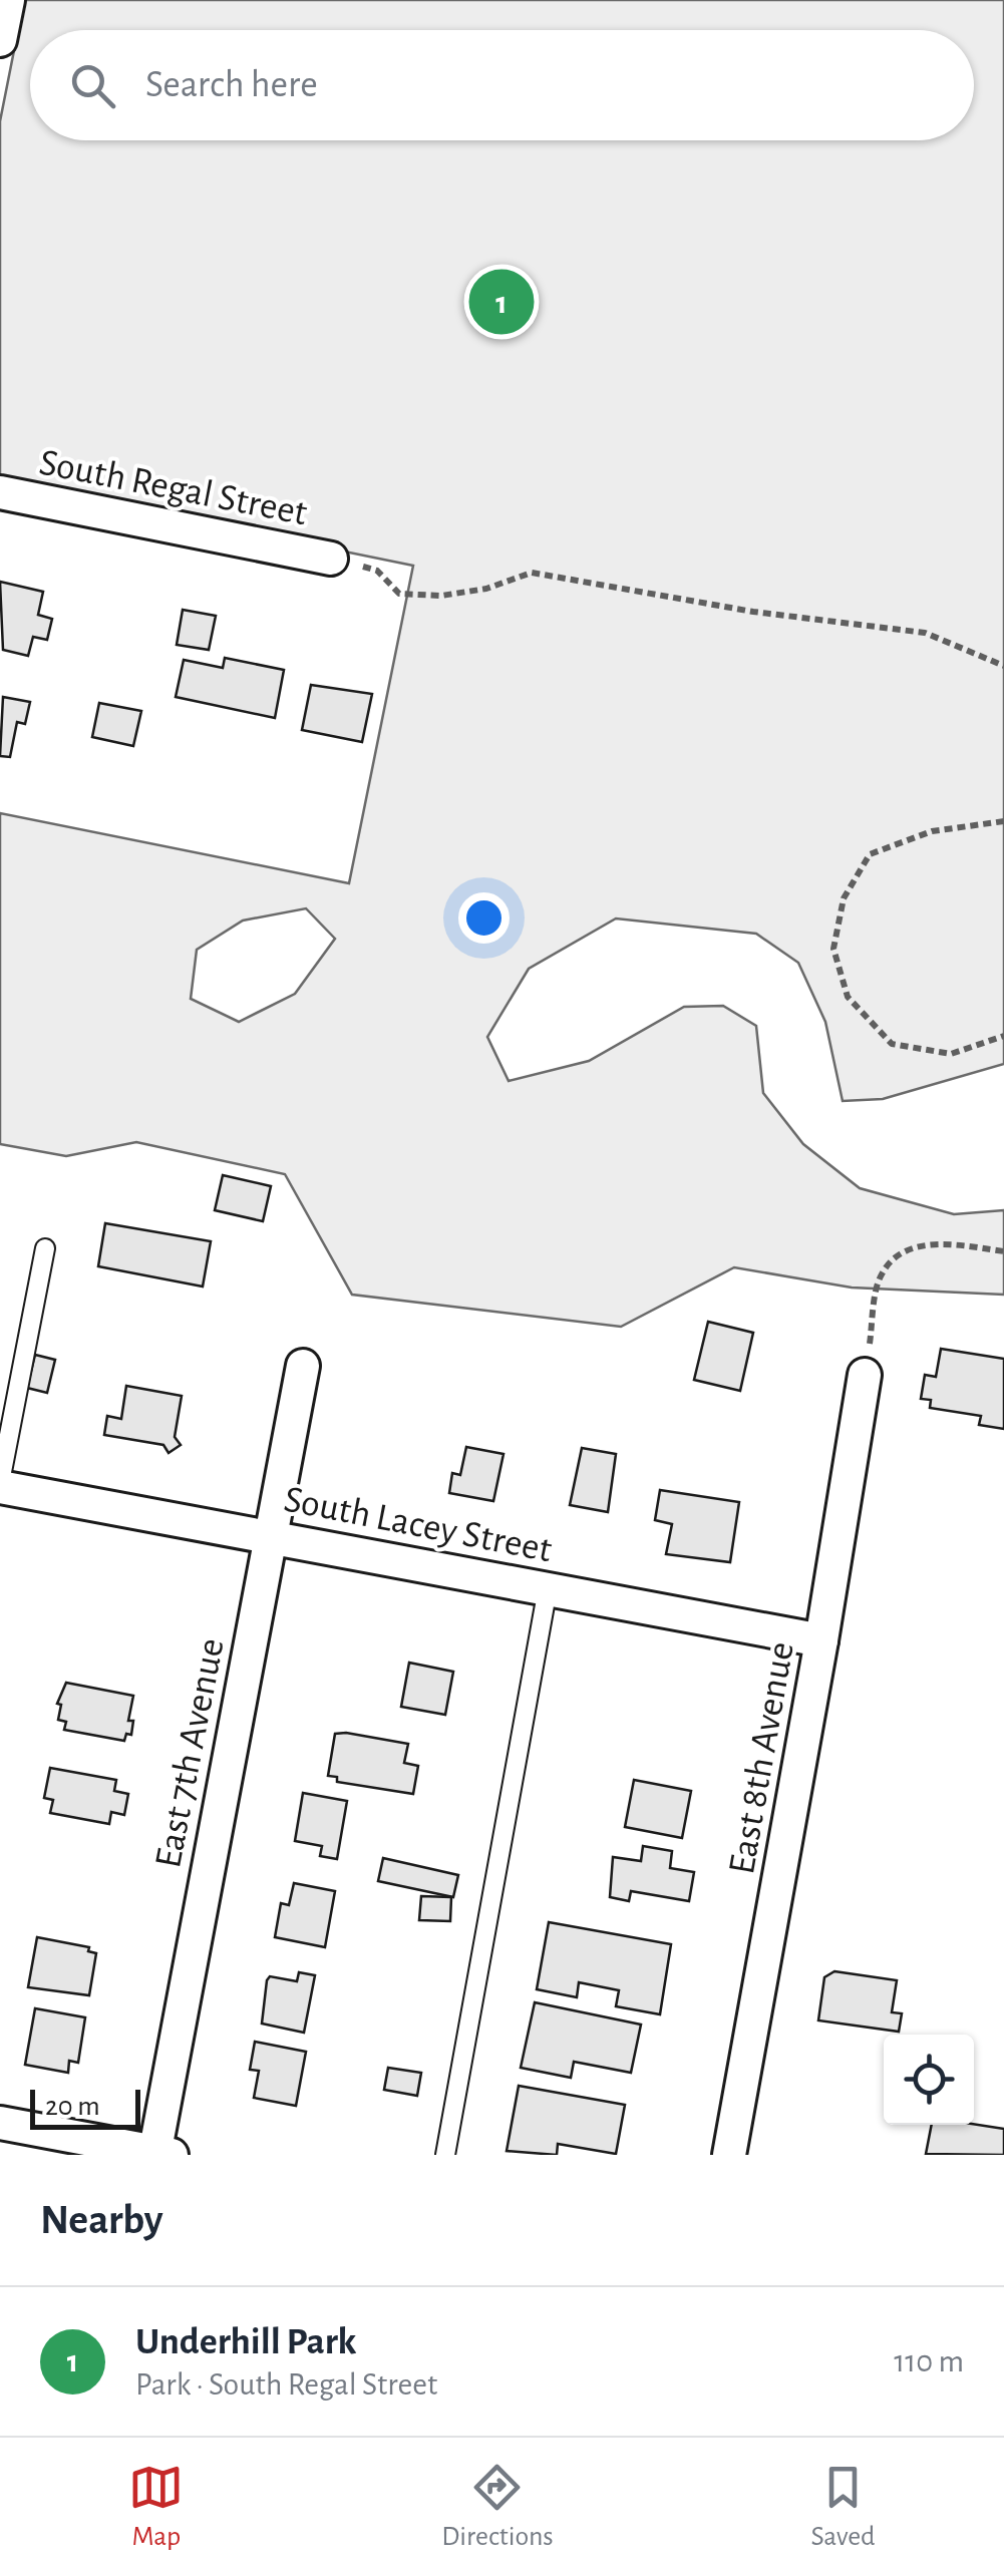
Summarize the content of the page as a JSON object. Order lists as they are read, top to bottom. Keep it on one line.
{"streets":{"street":["South Regal Street","South Lacey Street","East 7th Avenue","East 8th Avenue"]},"crossings":[["South Lacey Street","East 7th Avenue"],["South Lacey Street","East 8th Avenue"]],"scale_bar":"20 m","page":{"search":"Search here","pins":"1","scale":"20 m","heading":"Nearby","list":[{"mark":"1","name":"Underhill Park","note":"Park · South Regal Street","value":"110 m"}],"nav":["Map","Directions","Saved"]}}
